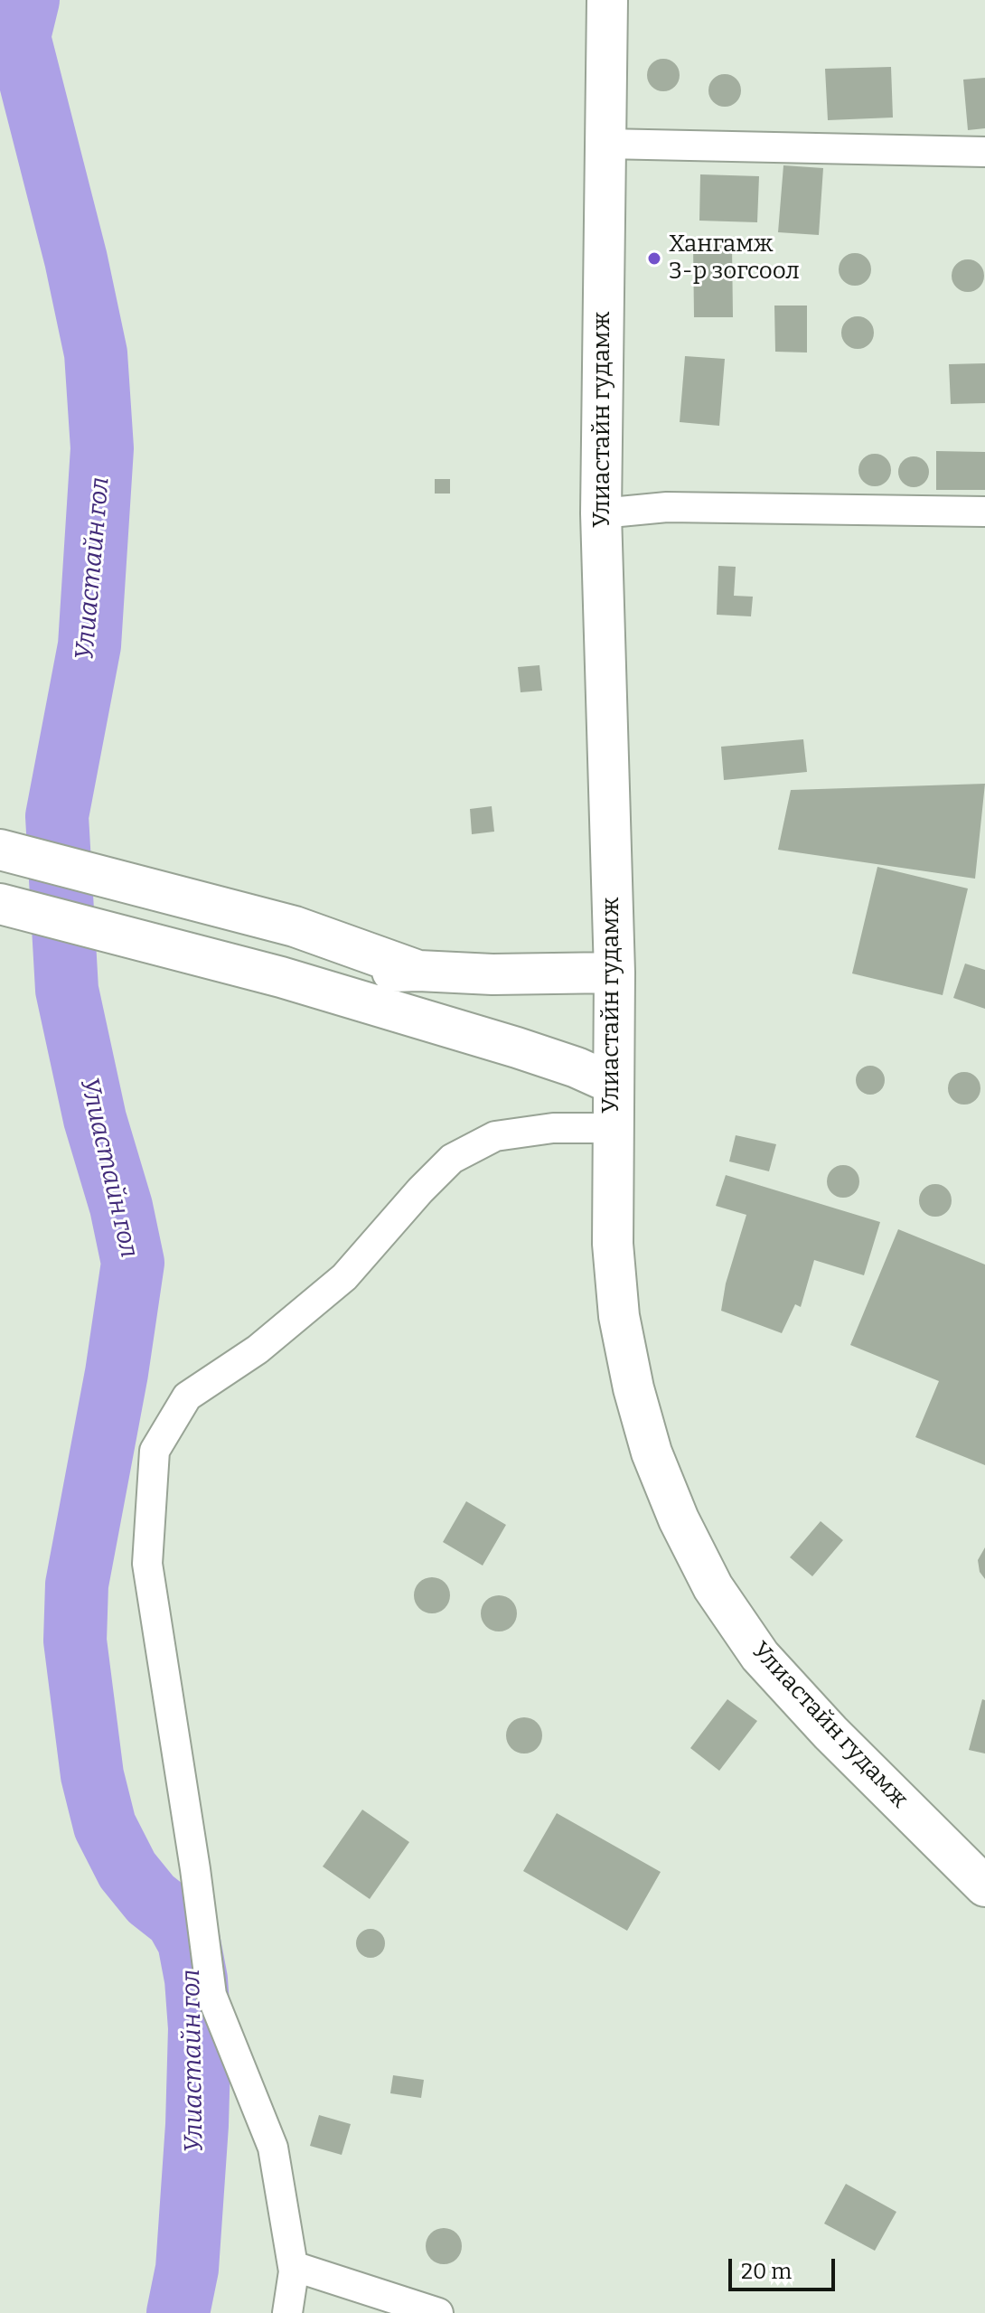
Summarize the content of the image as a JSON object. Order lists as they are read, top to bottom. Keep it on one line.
{"streets":{"main road":["Улиастайн гудамж"]},"water":["Улиастайн гол"],"places":["Хангамж 3-р зогсоол"],"scale_bar":"20 m"}
